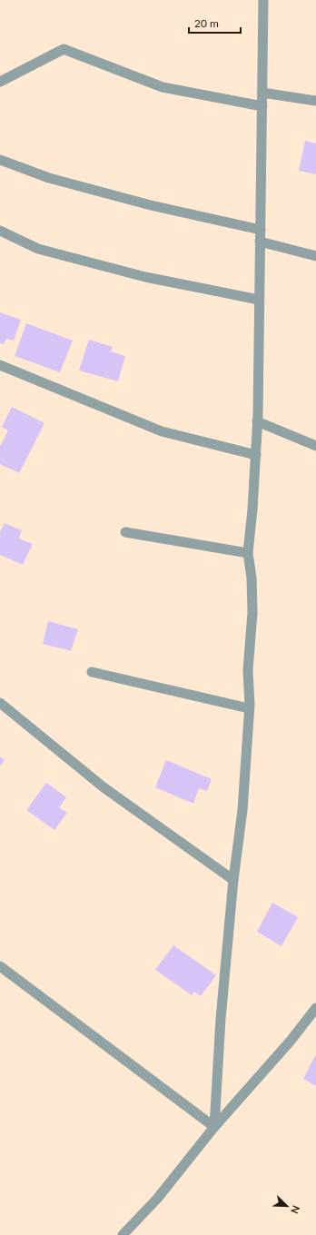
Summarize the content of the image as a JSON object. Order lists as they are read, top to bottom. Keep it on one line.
{"scale_bar":"20 m","north":"bottom right"}
